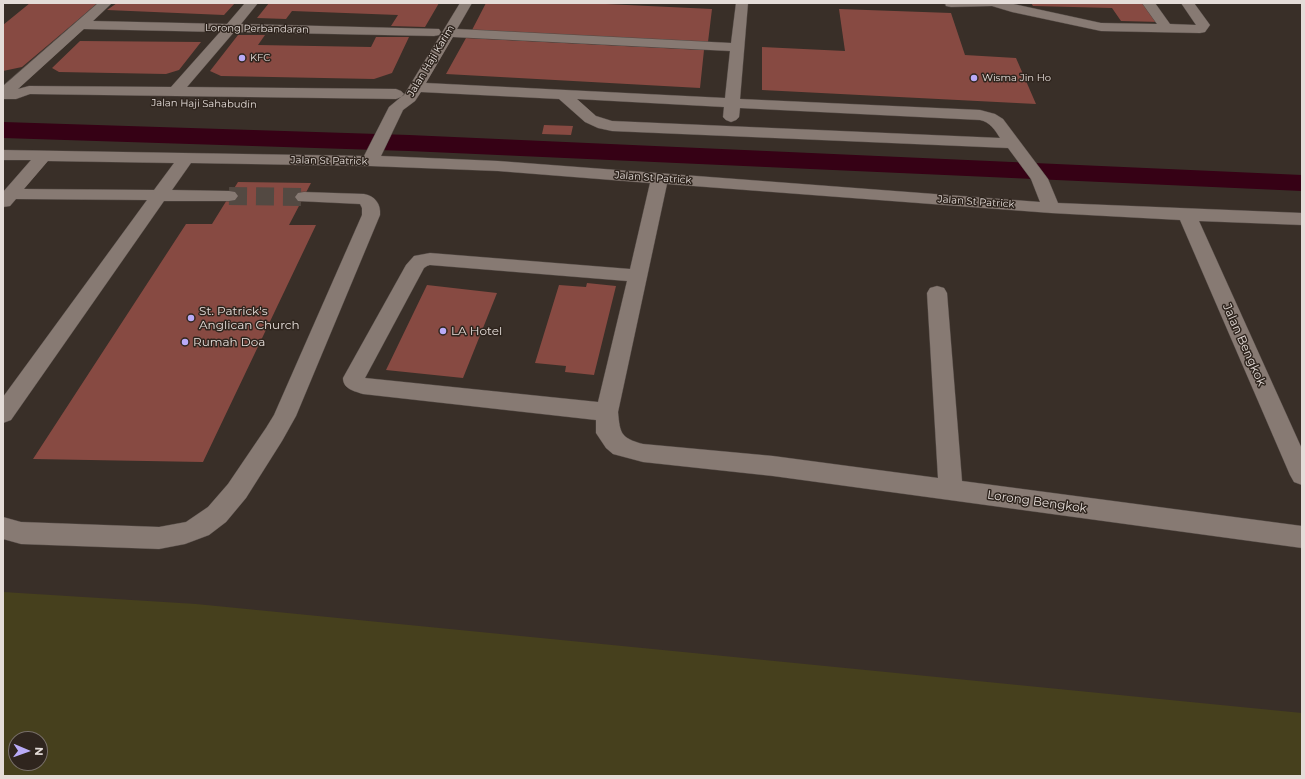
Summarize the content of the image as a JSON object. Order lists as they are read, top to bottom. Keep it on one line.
{"streets":{"street":["Lorong Perbandaran","Jalan Haji Karim","Jalan Haji Sahabudin","Jalan St Patrick","Jalan Bengkok","Lorong Bengkok"]},"crossings":[["Lorong Perbandaran","Jalan Haji Karim"],["Jalan Haji Karim","Jalan Haji Sahabudin"],["Jalan Haji Karim","Jalan St Patrick"],["Jalan St Patrick","Jalan Bengkok"],["Jalan St Patrick","Lorong Bengkok"]],"places":["KFC","Wisma Jin Ho","St. Patrick's Anglican Church","LA Hotel","Rumah Doa"],"north":"right"}
